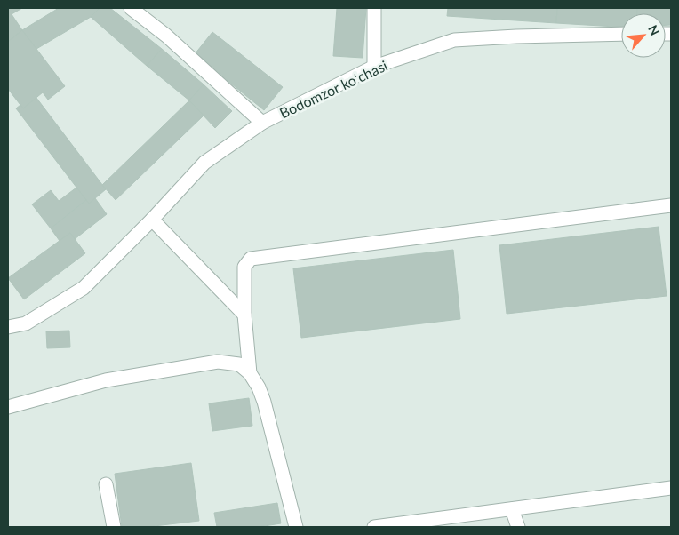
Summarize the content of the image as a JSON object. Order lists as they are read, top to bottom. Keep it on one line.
{"streets":{"street":["Bodomzor koʻchasi"]},"north":"top right"}
